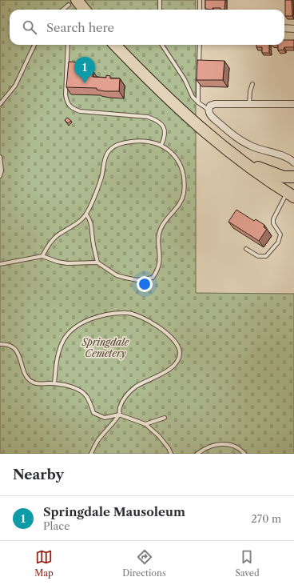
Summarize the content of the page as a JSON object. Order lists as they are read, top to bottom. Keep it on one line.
{"parks":["Springdale Cemetery"],"page":{"search":"Search here","pins":"1","heading":"Nearby","list":[{"mark":"1","name":"Springdale Mausoleum","note":"Place","value":"270 m"}],"nav":["Map","Directions","Saved"]}}
